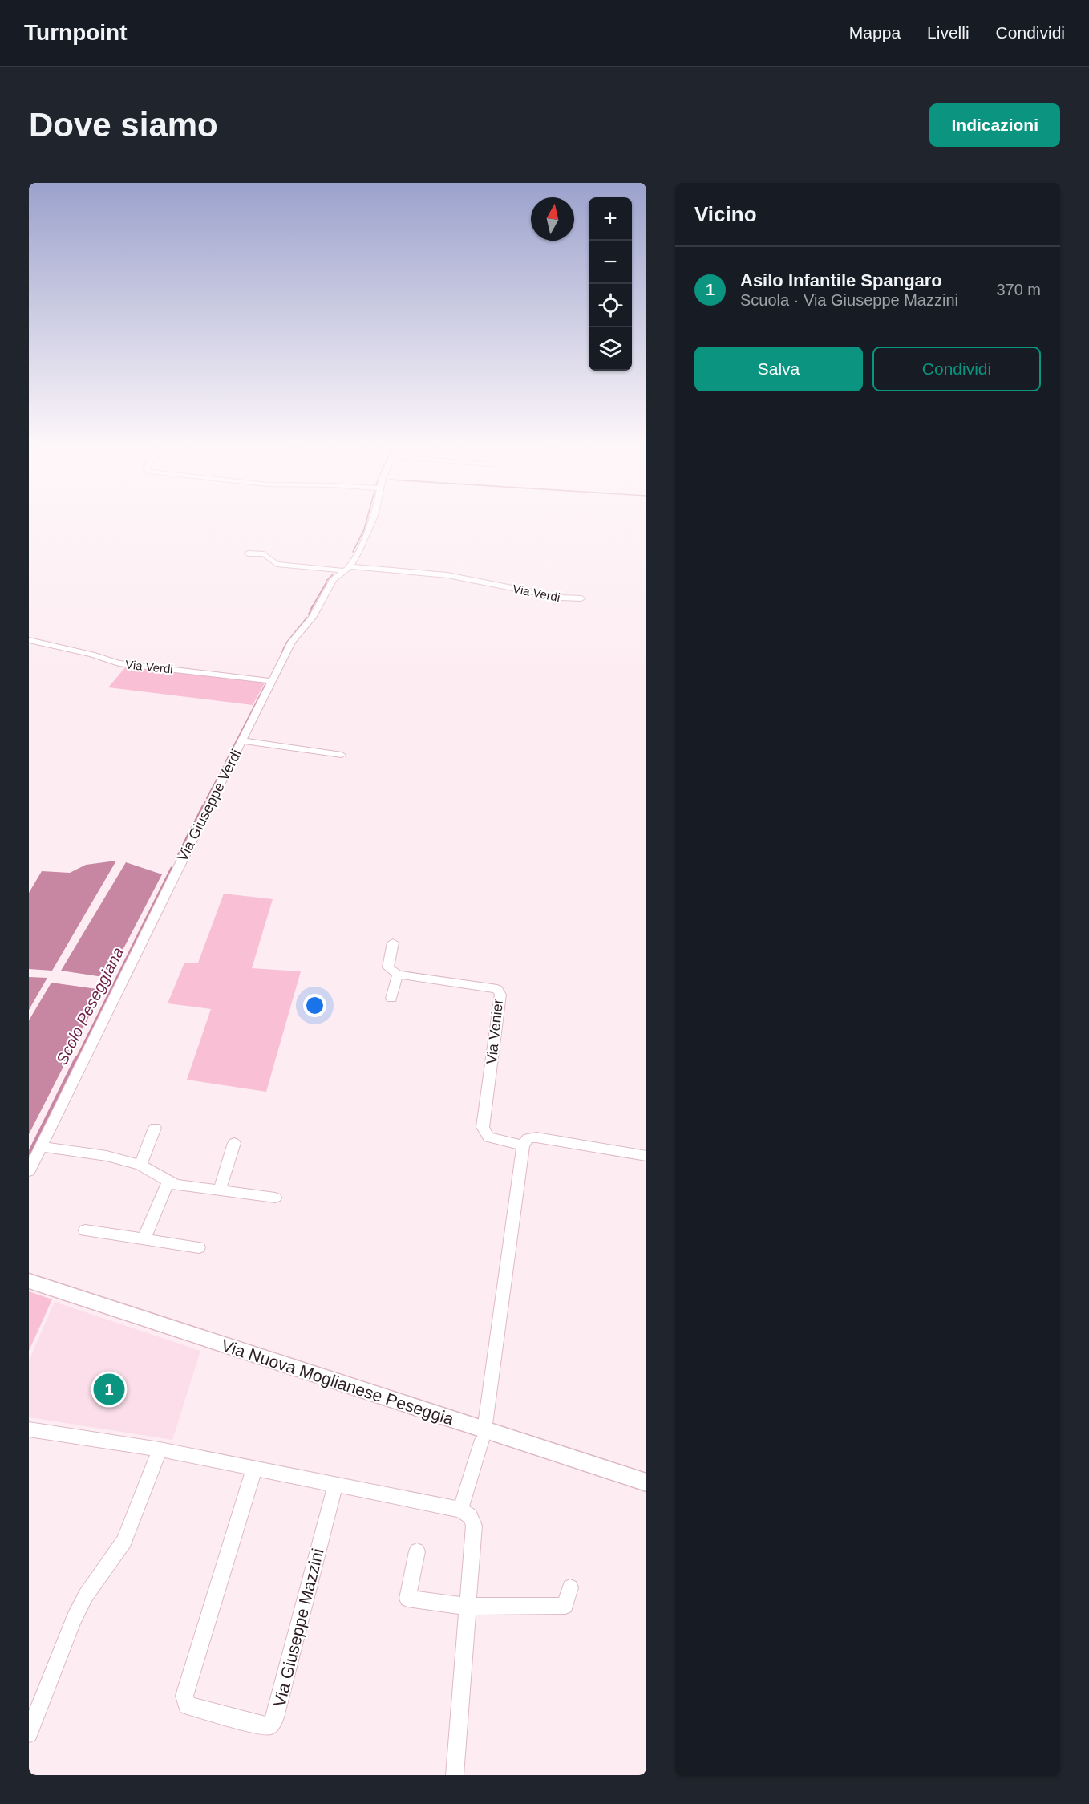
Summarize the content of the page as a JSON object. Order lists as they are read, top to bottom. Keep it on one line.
{"streets":{"main road":["Via Nuova Moglianese Peseggia"],"street":["Via Verdi","Via Giuseppe Verdi","Via Venier","Via Giuseppe Mazzini"]},"crossings":[["Via Verdi","Via Giuseppe Verdi"]],"water":["Scolo Peseggiana"],"north":"top","page":{"header":"Turnpoint","nav":["Mappa","Livelli","Condividi"],"buttons":["Indicazioni",["Salva","Condividi"]],"title":"Dove siamo","heading":"Vicino","map_buttons":["+","−"],"list":[{"mark":"1","name":"Asilo Infantile Spangaro","note":"Scuola · Via Giuseppe Mazzini","value":"370 m"}],"pins":"1"}}
